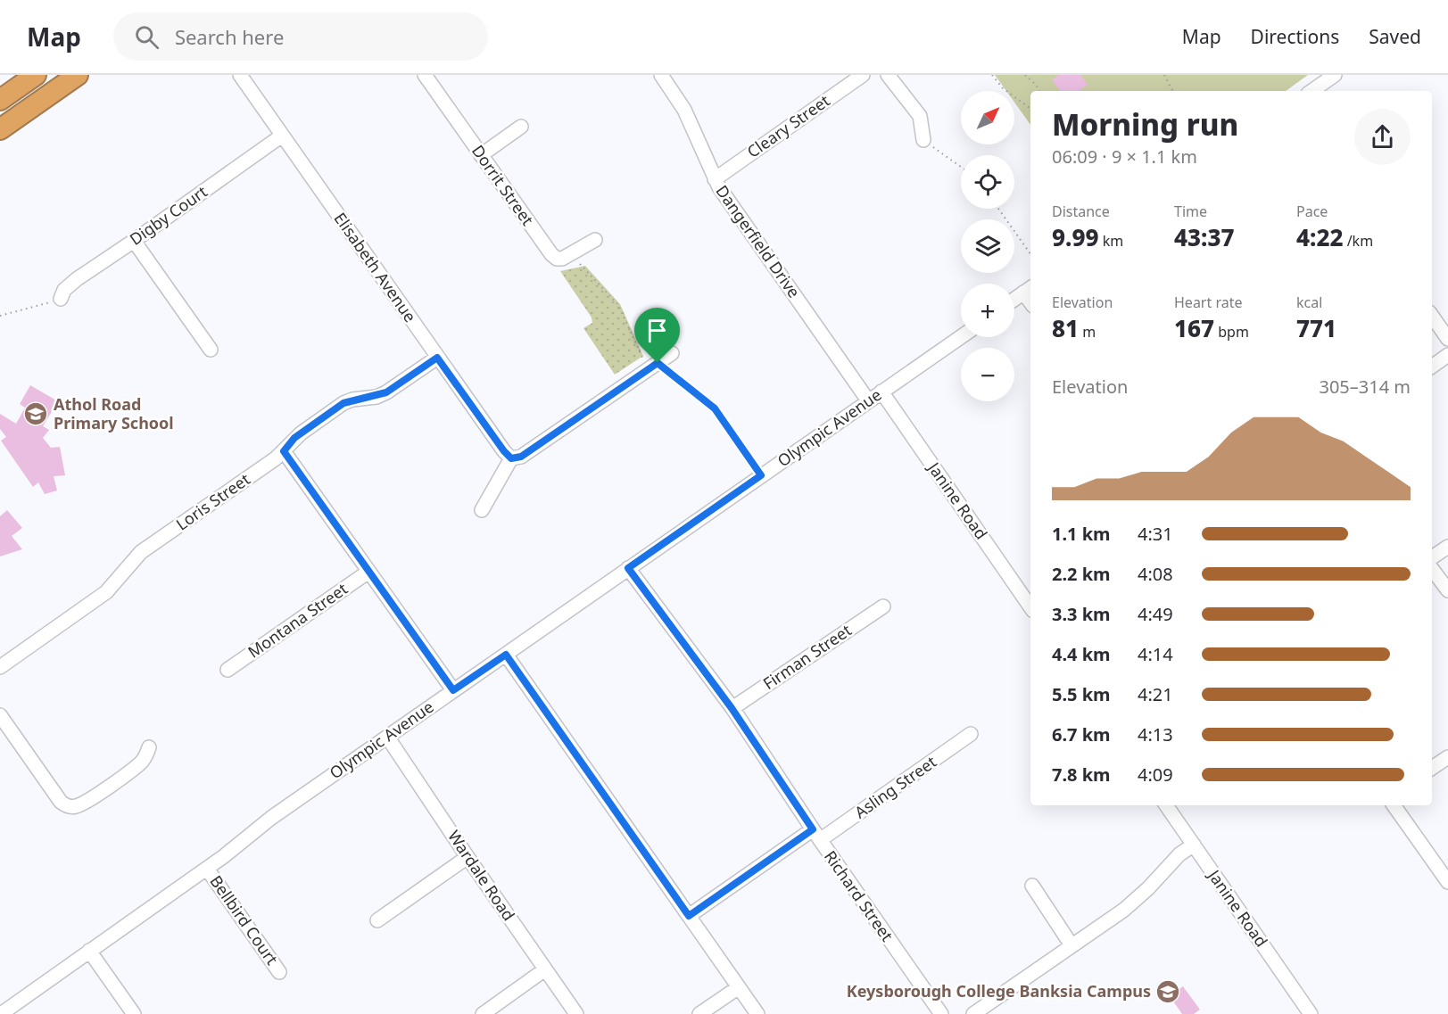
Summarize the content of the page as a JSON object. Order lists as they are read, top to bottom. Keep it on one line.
{"streets":{"street":["Cleary Street","Dorrit Street","Digby Court","Dangerfield Drive","Elisabeth Avenue","Olympic Avenue","Janine Road","Loris Street","Montana Street","Firman Street","Asling Street","Wardale Road","Richard Street","Bellbird Court"]},"crossings":[["Cleary Street","Dangerfield Drive"],["Digby Court","Elisabeth Avenue"],["Dangerfield Drive","Olympic Avenue"],["Elisabeth Avenue","Loris Street"],["Olympic Avenue","Janine Road"],["Olympic Avenue","Wardale Road"],["Olympic Avenue","Richard Street"],["Olympic Avenue","Bellbird Court"],["Firman Street","Richard Street"],["Asling Street","Richard Street"]],"places":{"school or university":["Athol Road Primary School","Keysborough College Banksia Campus"]},"north":"top right","page":{"header":"Map","search":"Search here","nav":["Map","Directions","Saved"],"map_buttons":["+","−"],"heading":["Morning run","06:09 · 9 × 1.1 km"],"stats":[["Distance","9.99 km"],["Time","43:37"],["Pace","4:22 /km"],["Elevation","81 m"],["Heart rate","167 bpm"],["kcal","771"]],"chart":["Elevation","305–314 m"],"list":[{"name":"1.1 km","note":"4:31"},{"name":"2.2 km","note":"4:08"},{"name":"3.3 km","note":"4:49"},{"name":"4.4 km","note":"4:14"},{"name":"5.5 km","note":"4:21"},{"name":"6.7 km","note":"4:13"},{"name":"7.8 km","note":"4:09"}]}}
